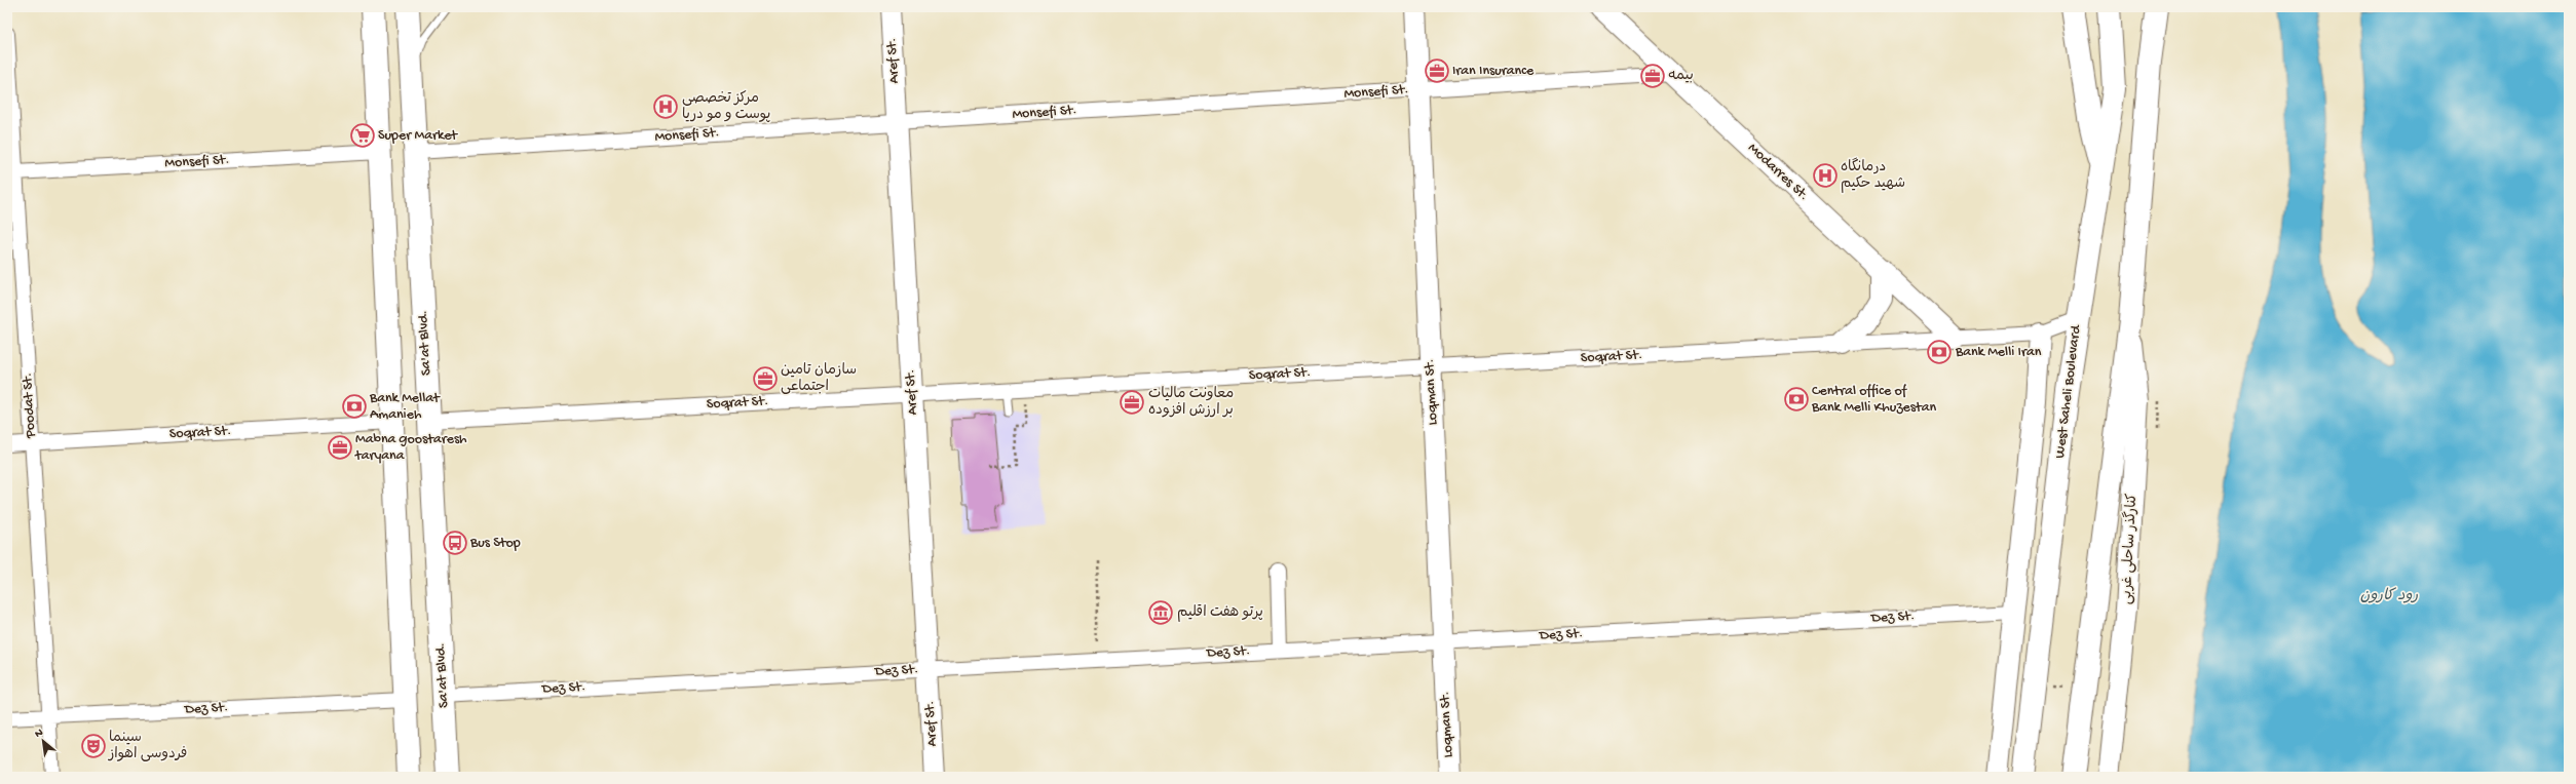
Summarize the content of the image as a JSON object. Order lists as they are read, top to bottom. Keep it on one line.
{"streets":{"main road":["Sa'at Blvd.","West Saheli Boulevard"],"street":["Aref St.","Monsefi St.","Modarres St.","Soqrat St.","Loqman St.","Poodat St.","کنارگذر ساحلی غربی","Dez St."]},"crossings":[["Aref St.","Monsefi St."],["Aref St.","Soqrat St."],["Aref St.","Dez St."],["Monsefi St.","Modarres St."],["Monsefi St.","Sa'at Blvd."],["Monsefi St.","Loqman St."],["Monsefi St.","Poodat St."],["Modarres St.","Soqrat St."],["Sa'at Blvd.","Soqrat St."],["Sa'at Blvd.","Dez St."],["Soqrat St.","Loqman St."],["Soqrat St.","West Saheli Boulevard"],["Soqrat St.","Poodat St."],["Loqman St.","Dez St."],["Poodat St.","Dez St."]],"water":["رود کارون"],"places":{"office":["Iran Insurance","بیمه","سازمان تامین اجتماعی","معاونت مالیات بر ارزش افزوده","Mabna goostaresh taryana"],"hospital":["مرکز تخصصی پوست و مو دریا","درمانگاه شهید حکیم"],"supermarket":["Super Market"],"bank":["Bank Melli Iran","Central office of Bank Melli Khuzestan","Bank Mellat Amanieh"],"bus stop":["Bus Stop"],"museum":["پرتو هفت اقلیم"],"theatre":["سینما فردوسی اهواز"]},"north":"top left"}
